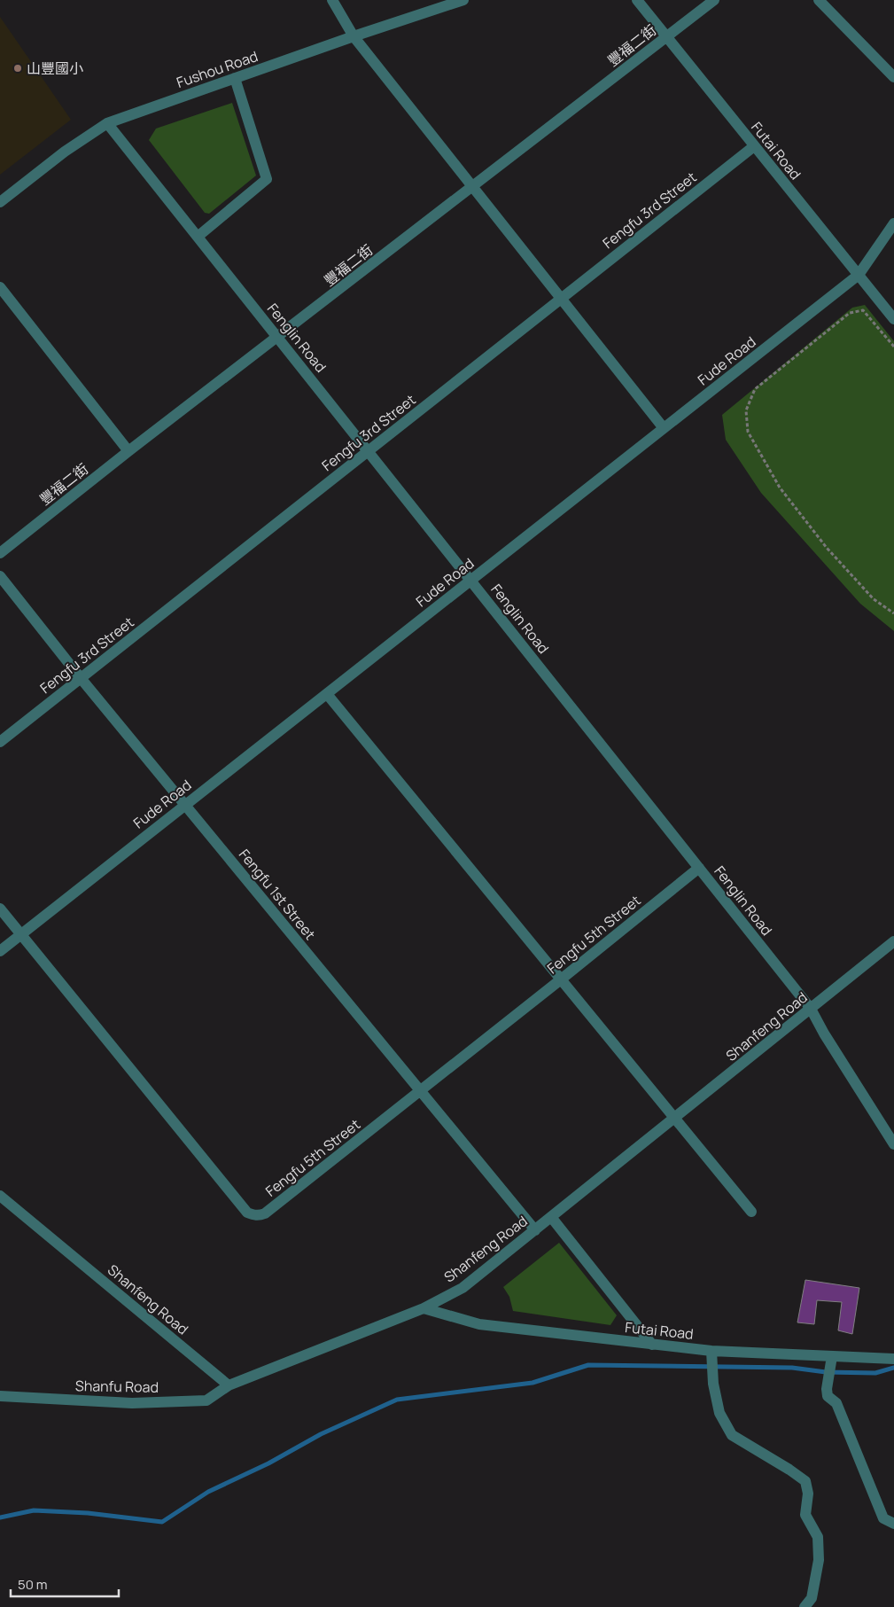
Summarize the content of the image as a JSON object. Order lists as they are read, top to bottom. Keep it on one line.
{"streets":{"street":["豐福二街","Fushou Road","Futai Road","Fengfu 3rd Street","Fenglin Road","Fude Road","Fengfu 1st Street","Fengfu 5th Street","Shanfeng Road","Shanfu Road"]},"crossings":[["豐福二街","Futai Road"],["豐福二街","Fenglin Road"],["Fushou Road","Fenglin Road"],["Futai Road","Fengfu 3rd Street"],["Futai Road","Fude Road"],["Futai Road","Shanfeng Road"],["Fengfu 3rd Street","Fenglin Road"],["Fengfu 3rd Street","Fengfu 1st Street"],["Fenglin Road","Fude Road"],["Fenglin Road","Fengfu 5th Street"],["Fenglin Road","Shanfeng Road"],["Fude Road","Fengfu 1st Street"],["Fude Road","Fengfu 5th Street"],["Fengfu 1st Street","Fengfu 5th Street"],["Fengfu 1st Street","Shanfeng Road"],["Shanfeng Road","Shanfu Road"]],"places":["山豐國小"],"scale_bar":"50 m"}
